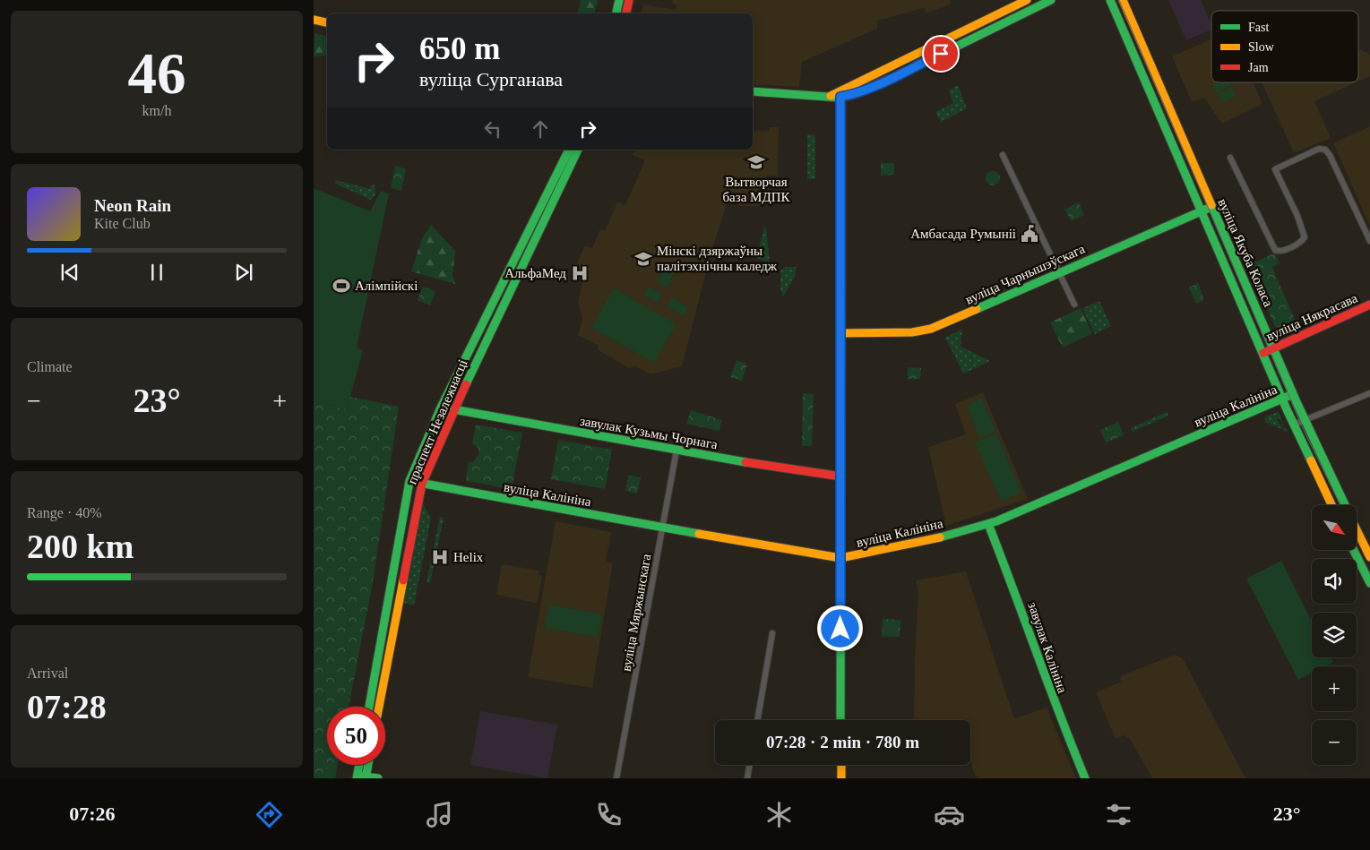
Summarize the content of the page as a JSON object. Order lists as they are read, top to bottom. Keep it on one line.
{"streets":{"main road":["вуліца Якуба Коласа","вуліца Чарнышэўскага","вуліца Някрасава","вуліца Калініна","праспект Незалежнасці","завулак Кузьмы Чорнага","завулак Калініна"],"street":["вуліца Мяржынскага"]},"crossings":[["вуліца Якуба Коласа","вуліца Чарнышэўскага"],["вуліца Якуба Коласа","вуліца Някрасава"],["вуліца Якуба Коласа","вуліца Калініна"],["вуліца Калініна","праспект Незалежнасці"],["вуліца Калініна","вуліца Мяржынскага"],["вуліца Калініна","завулак Калініна"],["праспект Незалежнасці","завулак Кузьмы Чорнага"],["завулак Кузьмы Чорнага","вуліца Мяржынскага"]],"places":{"school or university":["Вытворчая база МДПК","Мінскі дзяржаўны палітэхнічны каледж"],"public building":["Амбасада Румыніі"],"hospital":["АльфаМед","Helix"],"sports":["Алімпійскі"]},"legend":["Fast","Slow","Jam"],"north":"bottom right","page":{"tile":[["46","km/h"],"Climate",["Range · 40%","200 km"],["Arrival","07:28"]],"turn":["650 m","вуліца Сурганава"],"song":["Neon Rain","Kite Club"],"heat":["−","23°","+"],"map_buttons":["+","−"],"limit":"50","trip":"07:28 · 2 min · 780 m","tabs":["07:26","23°"]}}
